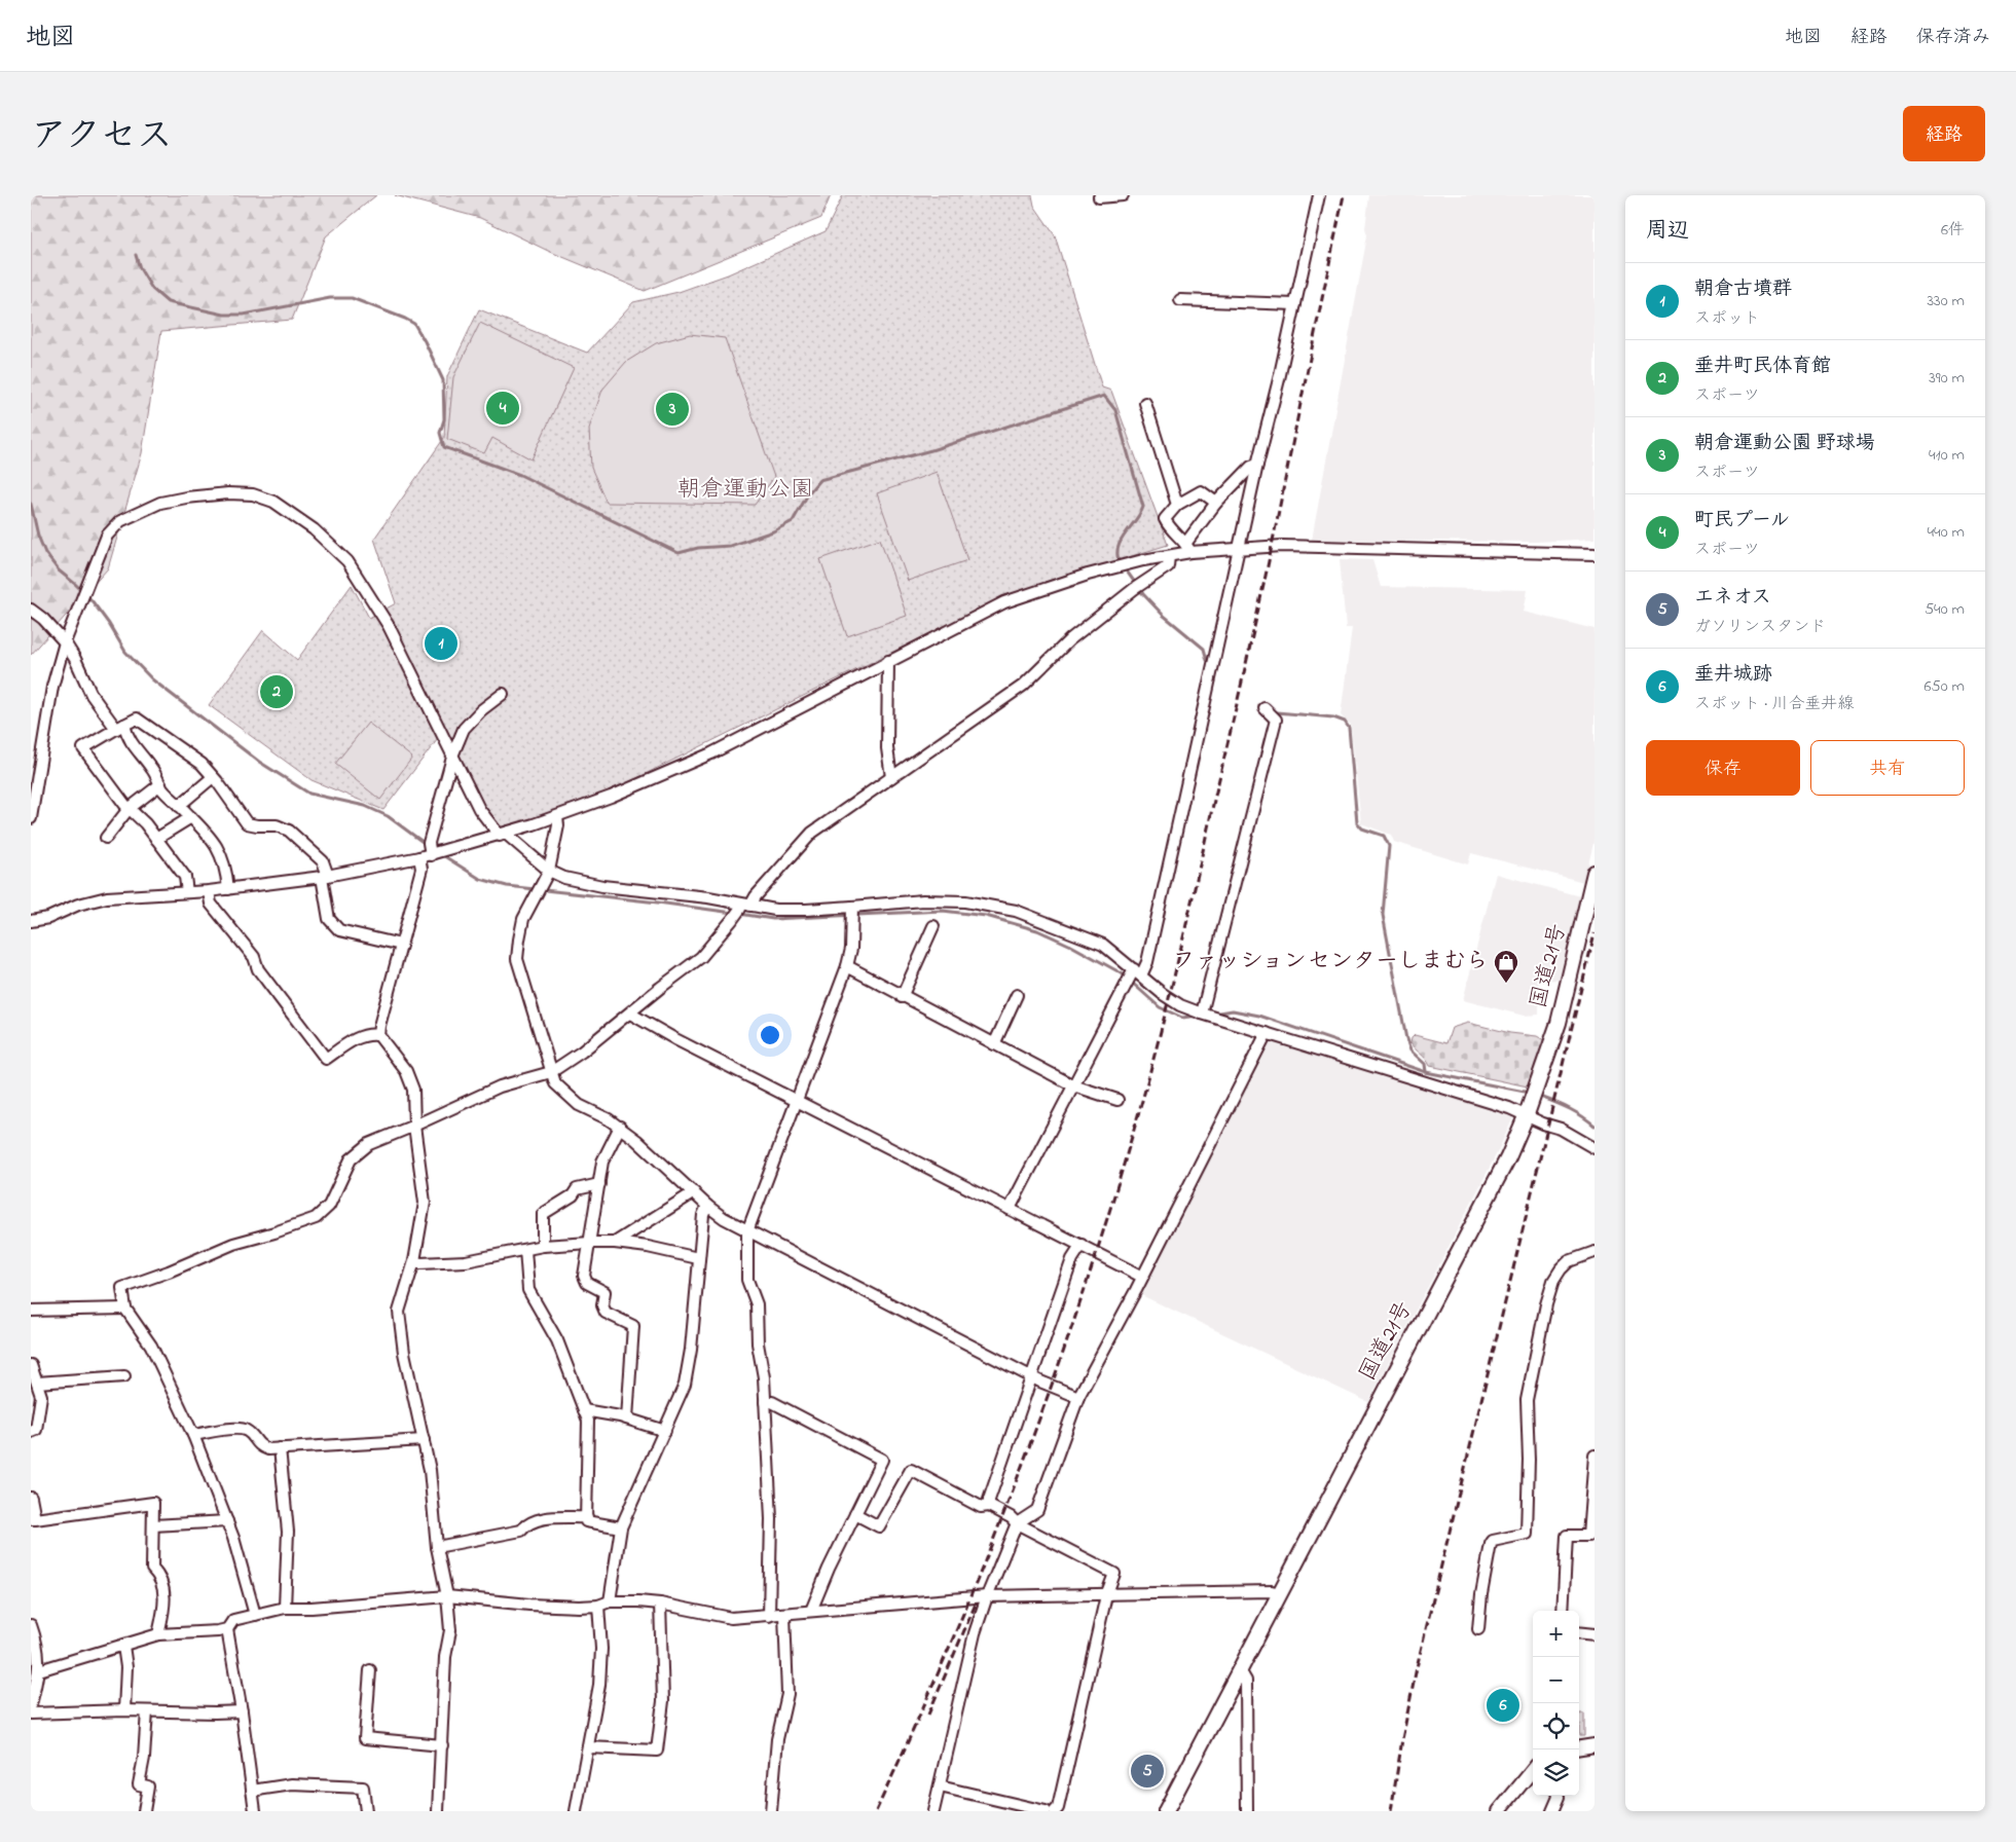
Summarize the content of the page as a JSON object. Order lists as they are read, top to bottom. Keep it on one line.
{"streets":{"highway":["国道21号"]},"parks":["朝倉運動公園"],"places":{"shop":["ファッションセンターしまむら"]},"page":{"header":"地図","nav":["地図","経路","保存済み"],"title":"アクセス","buttons":["経路",["保存","共有"]],"heading":["周辺","6件"],"list":[{"mark":"1","name":"朝倉古墳群","note":"スポット","value":"330 m"},{"mark":"2","name":"垂井町民体育館","note":"スポーツ","value":"390 m"},{"mark":"3","name":"朝倉運動公園 野球場","note":"スポーツ","value":"410 m"},{"mark":"4","name":"町民プール","note":"スポーツ","value":"440 m"},{"mark":"5","name":"エネオス","note":"ガソリンスタンド","value":"540 m"},{"mark":"6","name":"垂井城跡","note":"スポット · 川合垂井線","value":"650 m"}],"pins":["4","3","1","2","6","5"],"map_buttons":["+","−"]}}
